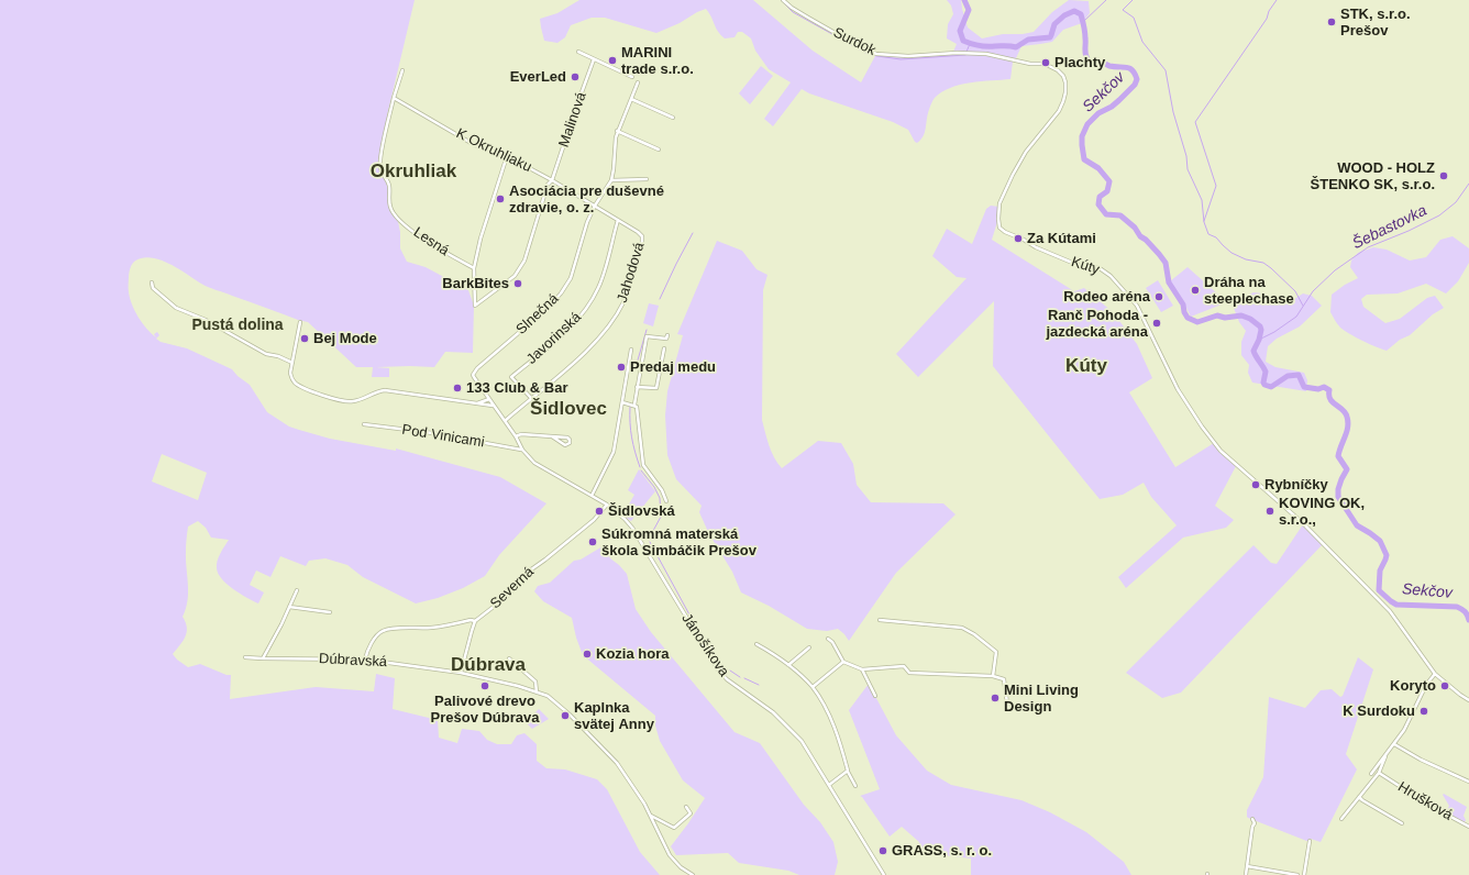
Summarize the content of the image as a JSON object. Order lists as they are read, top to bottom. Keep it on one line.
{"streets":{"street":["Surdok","Malinová","K Okruhliaku","Lesná","Kúty","Jahodová","Slnečná","Javorinská","Pod Vinicami","Severná","Jánošíkova","Dúbravská","Hrušková"]},"crossings":[["Surdok","Kúty"],["Malinová","K Okruhliaku"],["Malinová","Lesná"],["K Okruhliaku","Lesná"],["K Okruhliaku","Jahodová"],["K Okruhliaku","Slnečná"],["K Okruhliaku","Javorinská"],["Jahodová","Slnečná"],["Jahodová","Javorinská"],["Slnečná","Pod Vinicami"],["Slnečná","Jánošíkova"],["Pod Vinicami","Jánošíkova"],["Severná","Jánošíkova"]],"districts":["Okruhliak","Pustá dolina","Kúty","Šidlovec","Dúbrava"],"water":["Sekčov","Šebastovka"],"places":["STK, s.r.o. Prešov","MARINI trade s.r.o.","Plachty","EverLed","WOOD - HOLZ ŠTENKO SK, s.r.o.","Asociácia pre duševné zdravie, o. z.","Za Kútami","BarkBites","Dráha na steeplechase","Rodeo aréna","Ranč Pohoda - jazdecká aréna","Bej Mode","Predaj medu","133 Club & Bar","Rybníčky","Šidlovská","KOVING OK, s.r.o.,","Súkromná materská škola Simbáčik Prešov","Kozia hora","Palivové drevo Prešov Dúbrava","Koryto","Mini Living Design","K Surdoku","Kaplnka svätej Anny","GRASS, s. r. o."]}
